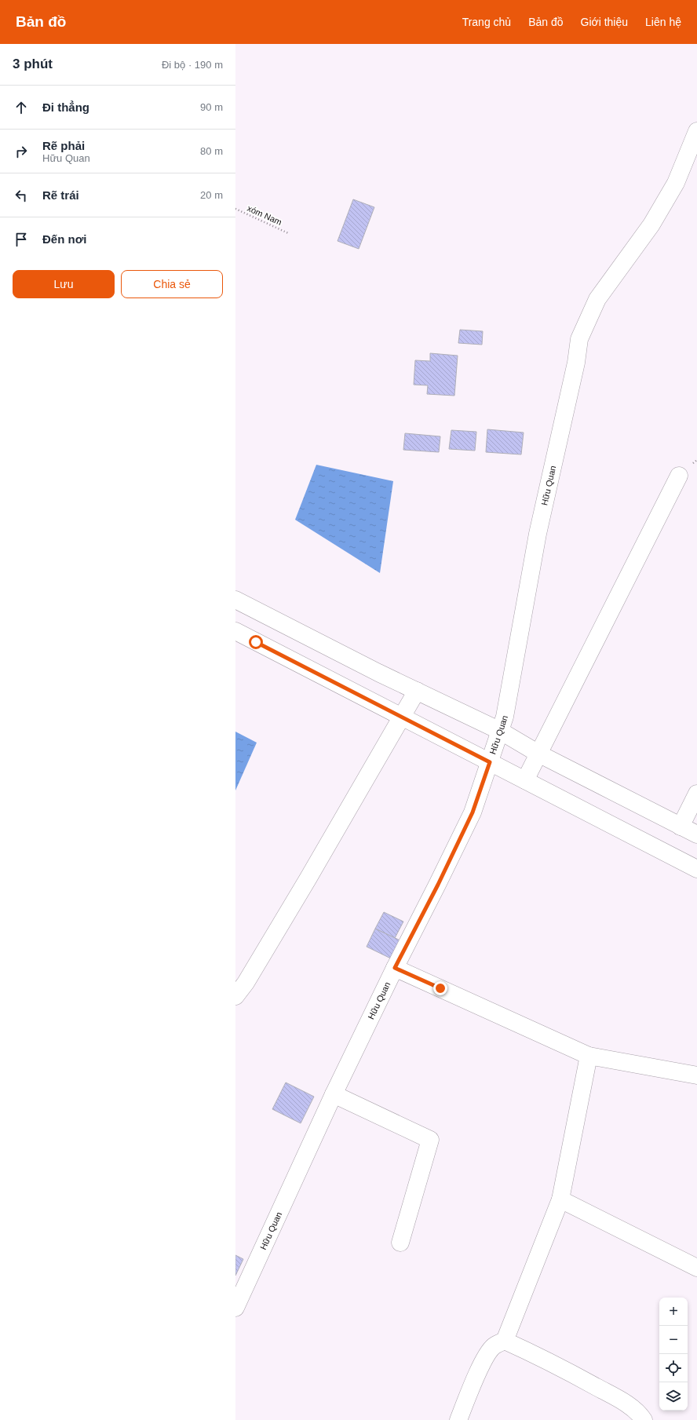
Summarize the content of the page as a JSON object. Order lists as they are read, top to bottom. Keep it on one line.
{"streets":{"street":["Hữu Quan"],"path":["xóm Nam"]},"page":{"header":"Bản đồ","nav":["Trang chủ","Bản đồ","Giới thiệu","Liên hệ"],"heading":["3 phút","Đi bộ · 190 m"],"list":[["Đi thẳng","90 m"],["Rẽ phải","Hữu Quan","80 m"],["Rẽ trái","20 m"],"Đến nơi"],"buttons":["Lưu","Chia sẻ"],"map_buttons":["+","−"]}}
